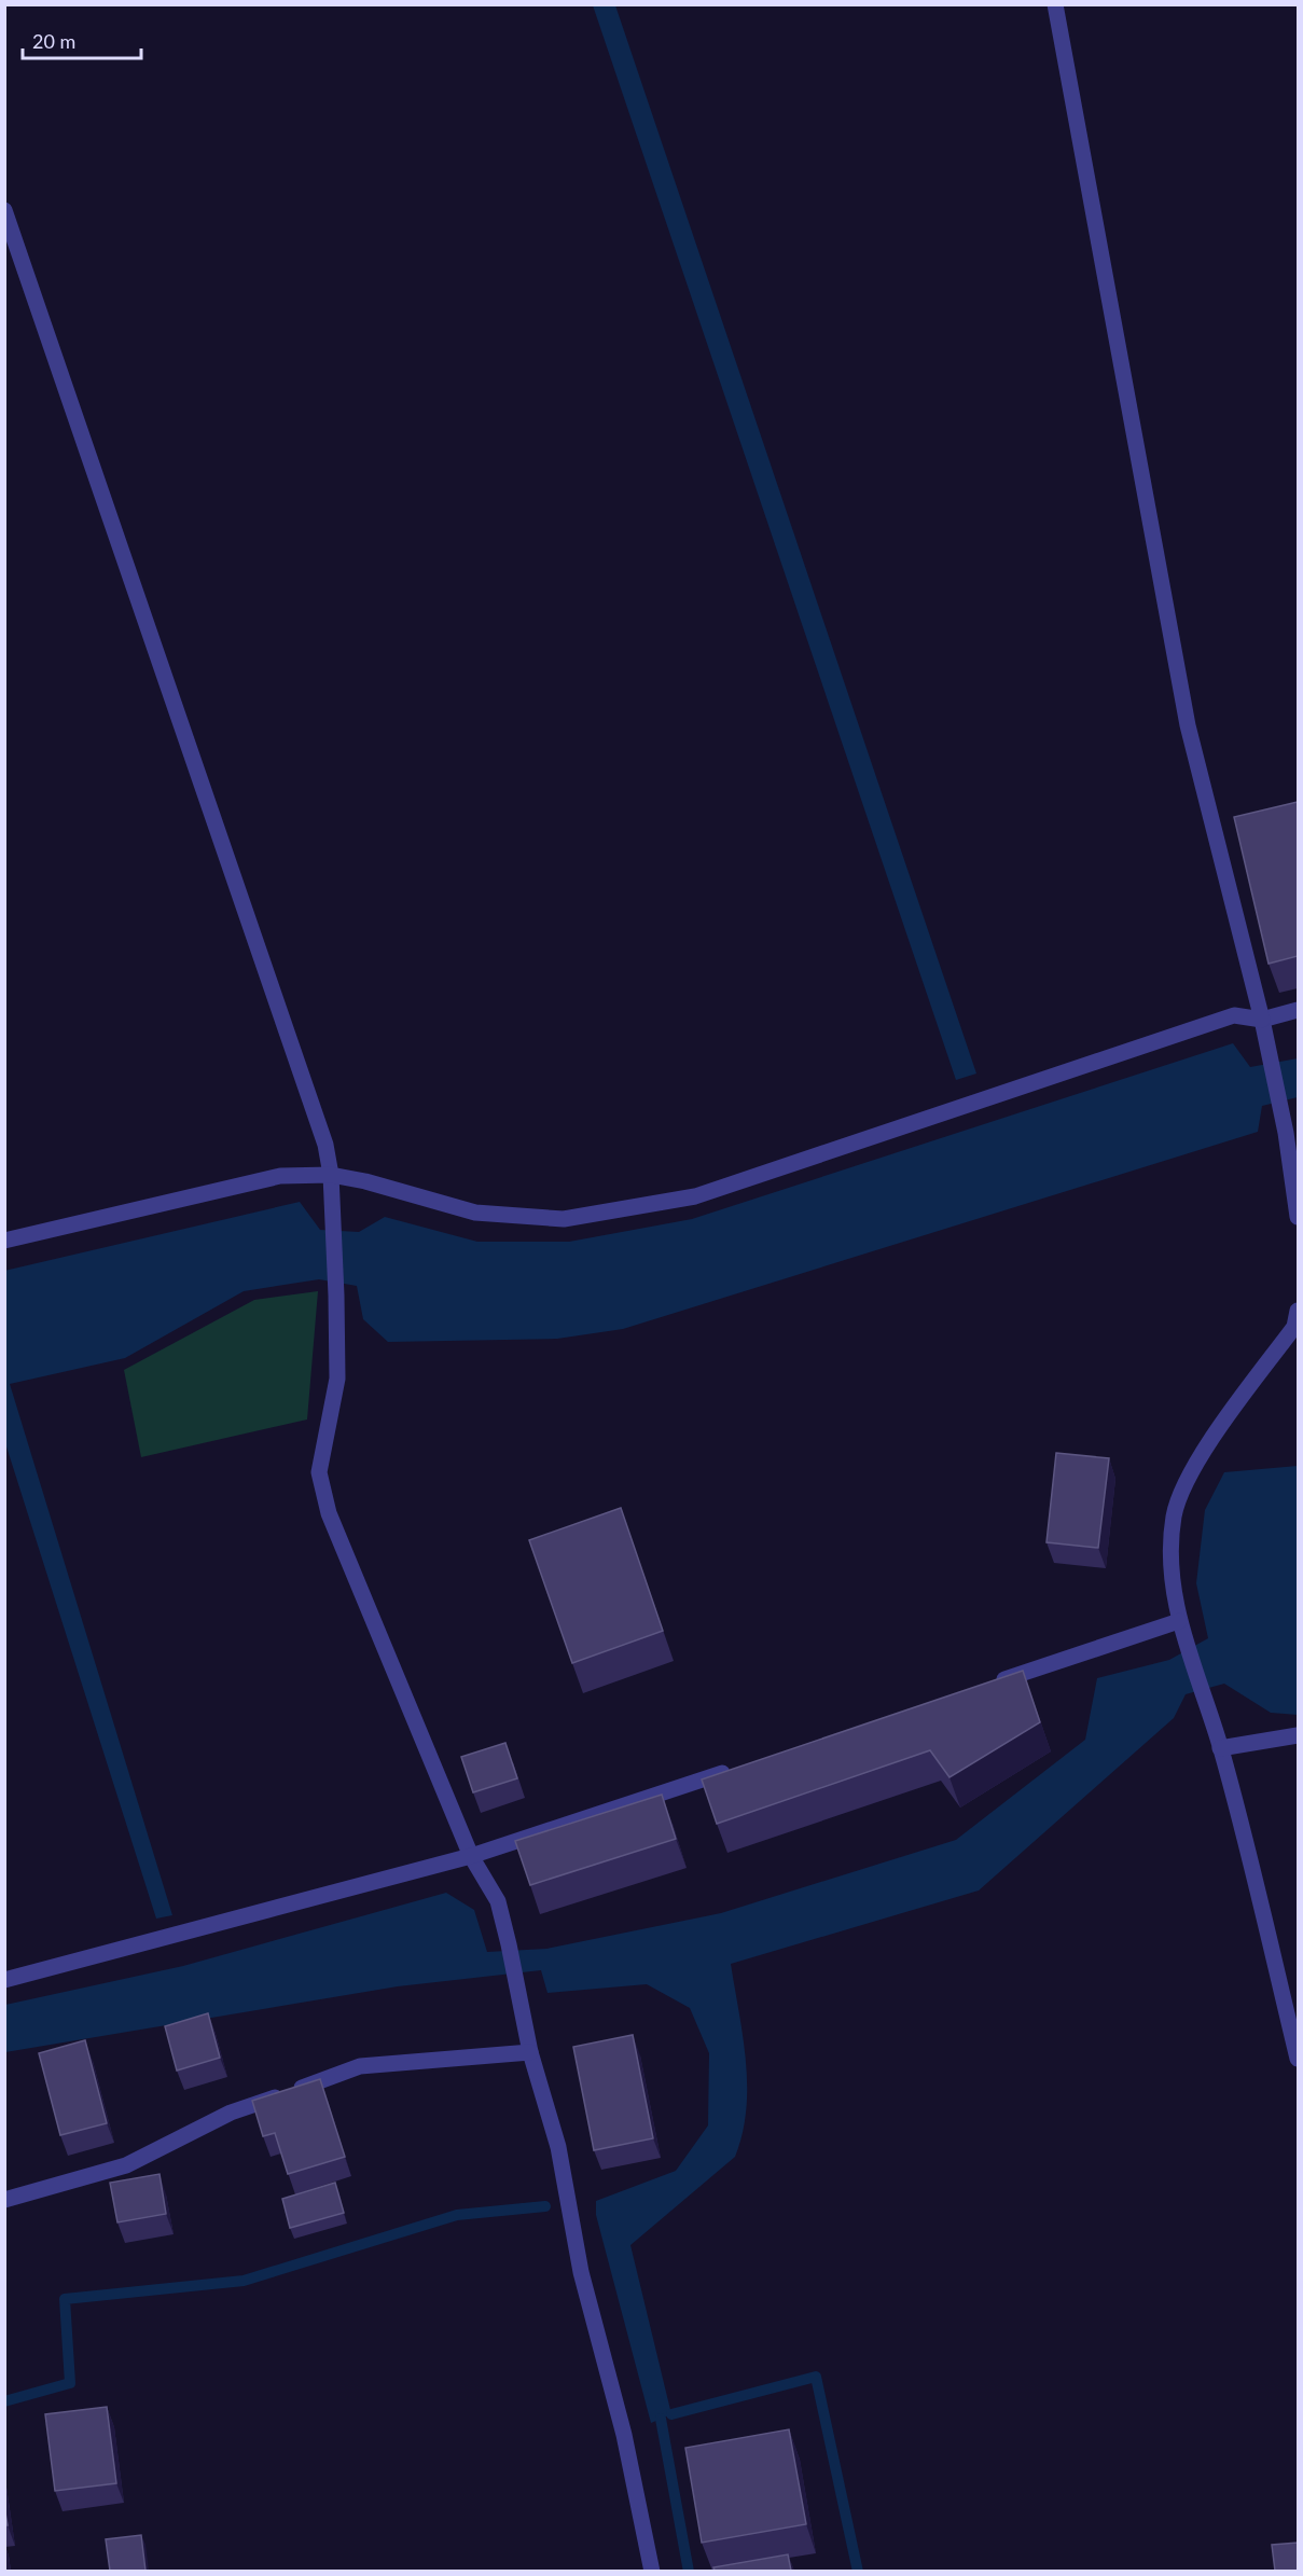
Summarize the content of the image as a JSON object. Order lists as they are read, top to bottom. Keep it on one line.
{"scale_bar":"20 m"}
